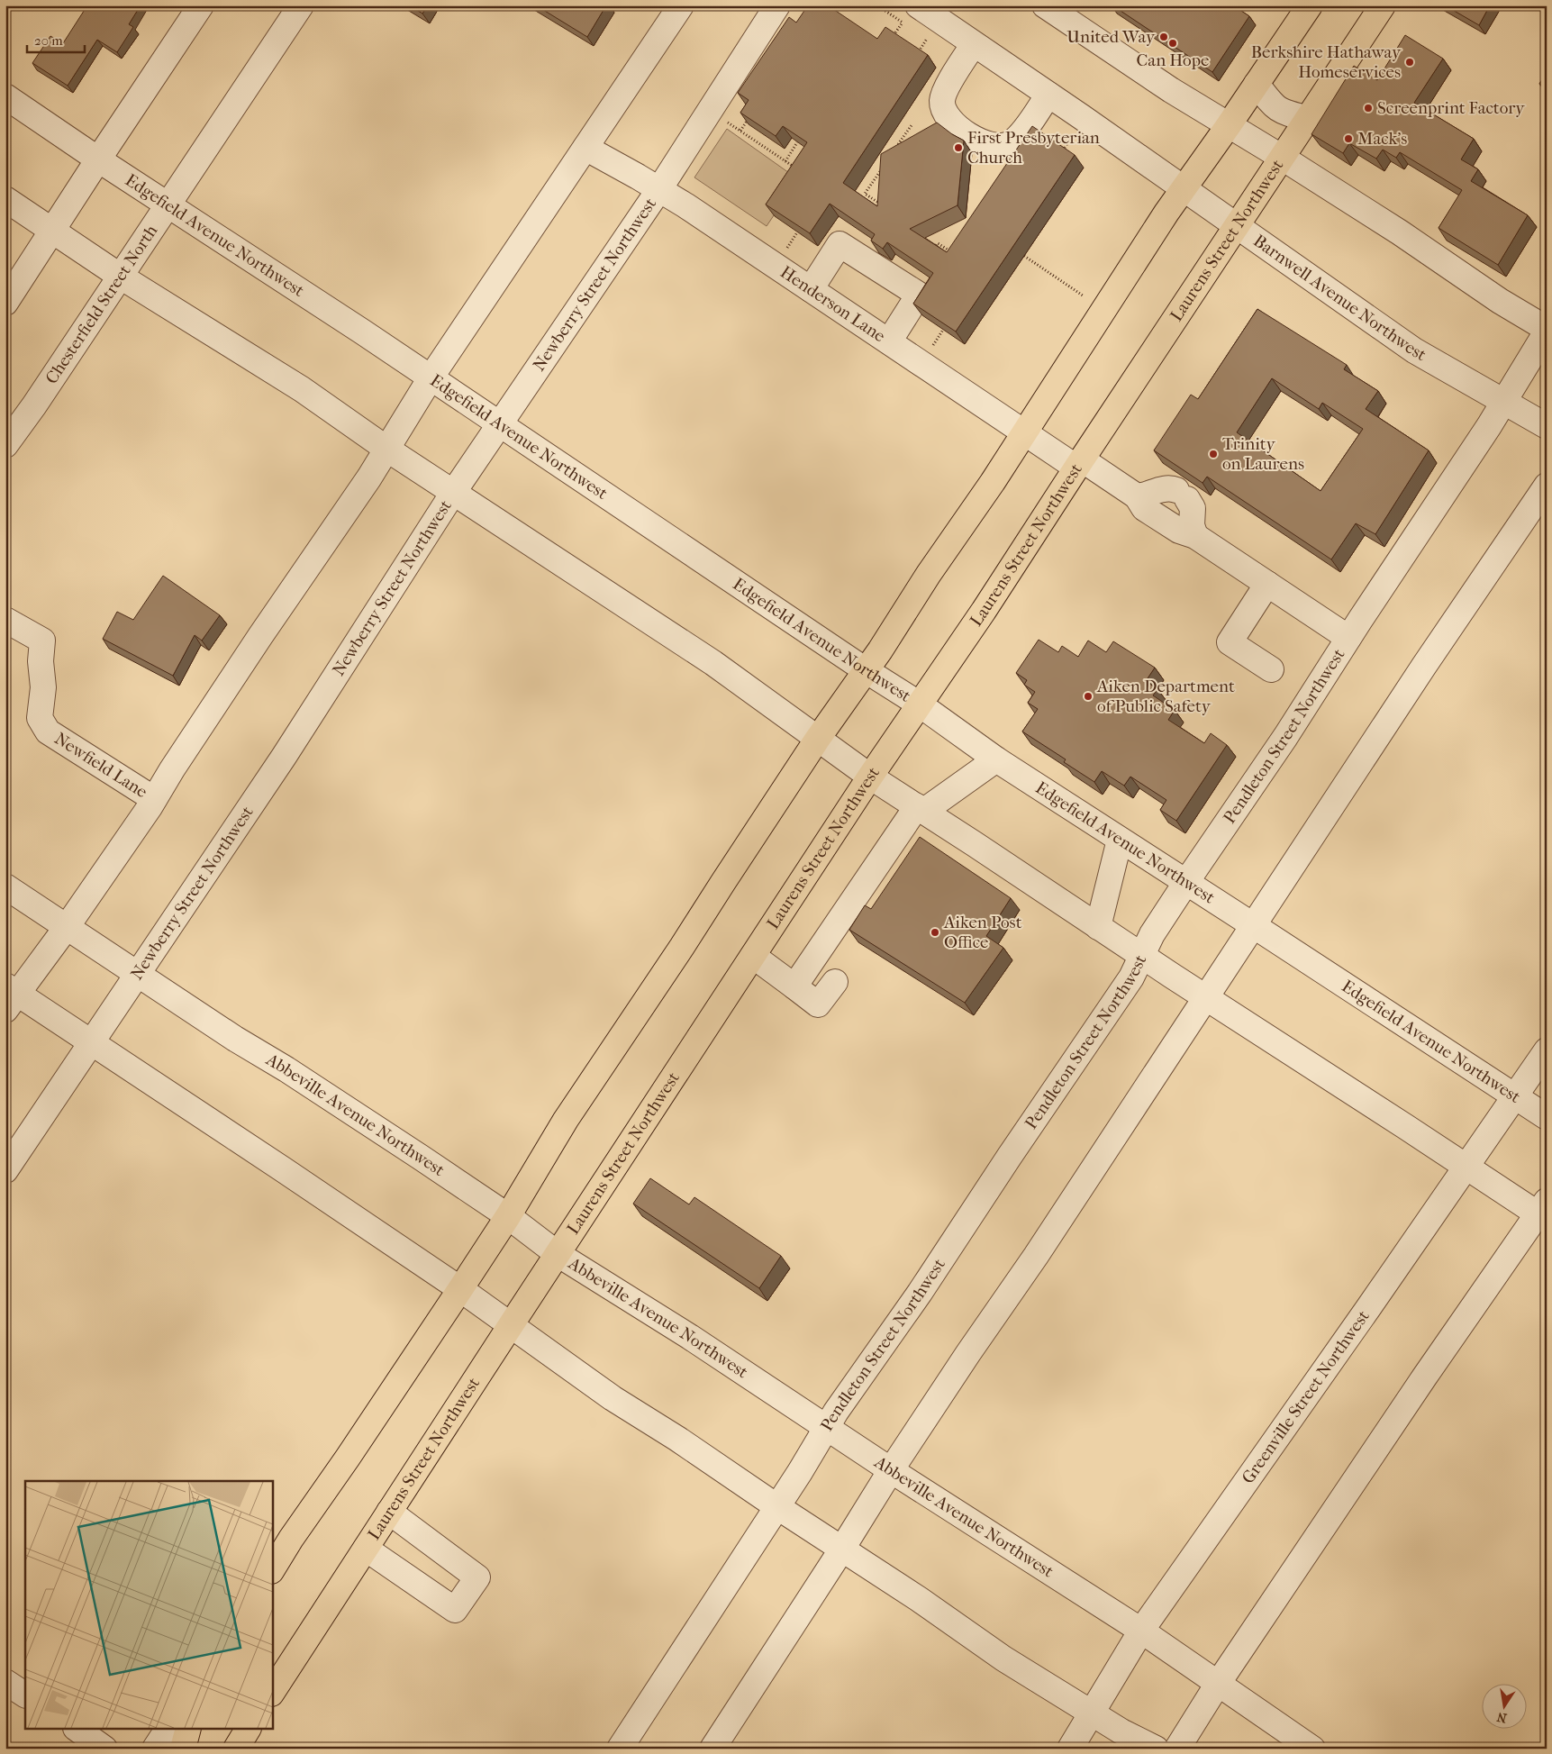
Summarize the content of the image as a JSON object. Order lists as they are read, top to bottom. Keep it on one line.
{"streets":{"main road":["Laurens Street Northwest"],"street":["Edgefield Avenue Northwest","Newberry Street Northwest","Barnwell Avenue Northwest","Chesterfield Street North","Henderson Lane","Pendleton Street Northwest","Newfield Lane","Abbeville Avenue Northwest","Greenville Street Northwest"]},"crossings":[["Edgefield Avenue Northwest","Laurens Street Northwest"],["Edgefield Avenue Northwest","Newberry Street Northwest"],["Edgefield Avenue Northwest","Chesterfield Street North"],["Edgefield Avenue Northwest","Pendleton Street Northwest"],["Edgefield Avenue Northwest","Greenville Street Northwest"],["Laurens Street Northwest","Barnwell Avenue Northwest"],["Laurens Street Northwest","Henderson Lane"],["Laurens Street Northwest","Abbeville Avenue Northwest"],["Newberry Street Northwest","Henderson Lane"],["Newberry Street Northwest","Abbeville Avenue Northwest"],["Barnwell Avenue Northwest","Pendleton Street Northwest"],["Henderson Lane","Pendleton Street Northwest"],["Pendleton Street Northwest","Abbeville Avenue Northwest"],["Abbeville Avenue Northwest","Greenville Street Northwest"]],"places":["United Way","Can Hope","Berkshire Hathaway Homeservices","Screenprint Factory","Mack's","First Presbyterian Church","Trinity on Laurens","Aiken Department of Public Safety","Aiken Post Office"],"scale_bar":"20 m","north":"bottom"}
